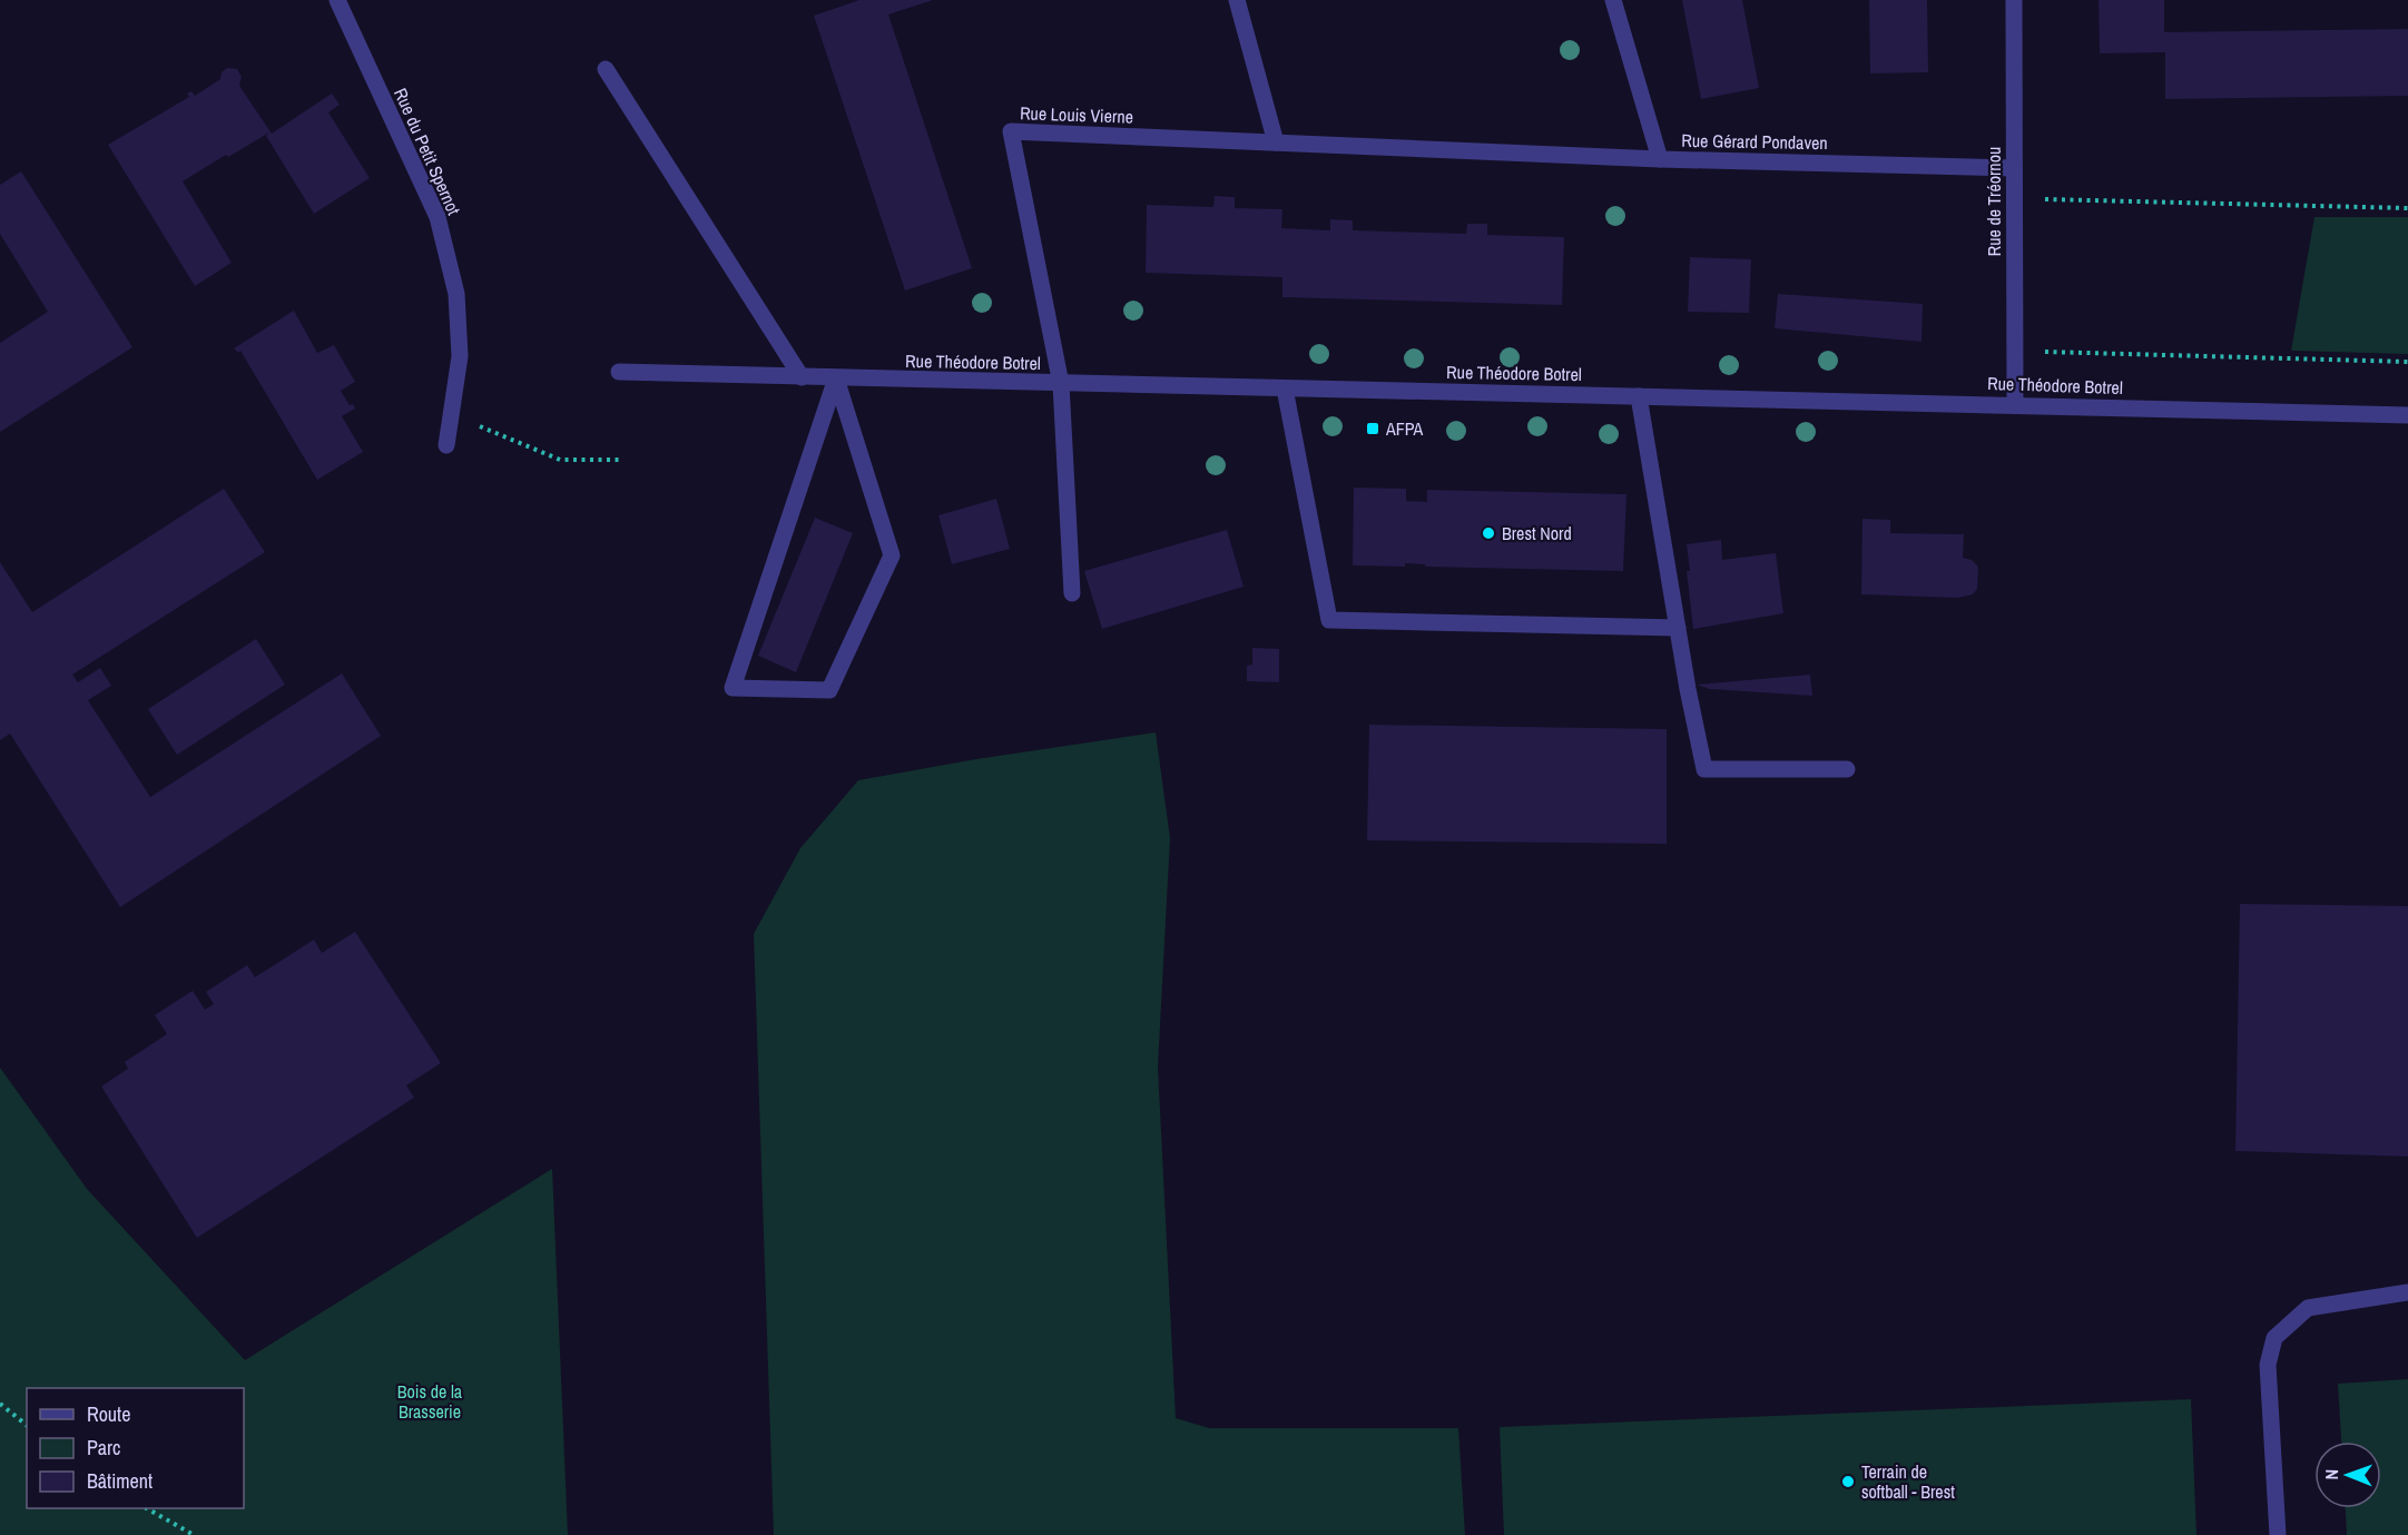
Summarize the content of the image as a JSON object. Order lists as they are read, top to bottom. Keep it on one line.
{"streets":{"street":["Rue Louis Vierne","Rue Gérard Pondaven","Rue du Petit Spernot","Rue de Tréornou","Rue Théodore Botrel"]},"crossings":[["Rue Louis Vierne","Rue Gérard Pondaven"],["Rue Louis Vierne","Rue Théodore Botrel"],["Rue Gérard Pondaven","Rue de Tréornou"],["Rue de Tréornou","Rue Théodore Botrel"]],"parks":["Bois de la Brasserie"],"places":{"transit":["AFPA"],"other":["Brest Nord","Terrain de softball - Brest"]},"legend":["Route","Parc","Bâtiment"],"north":"left"}
